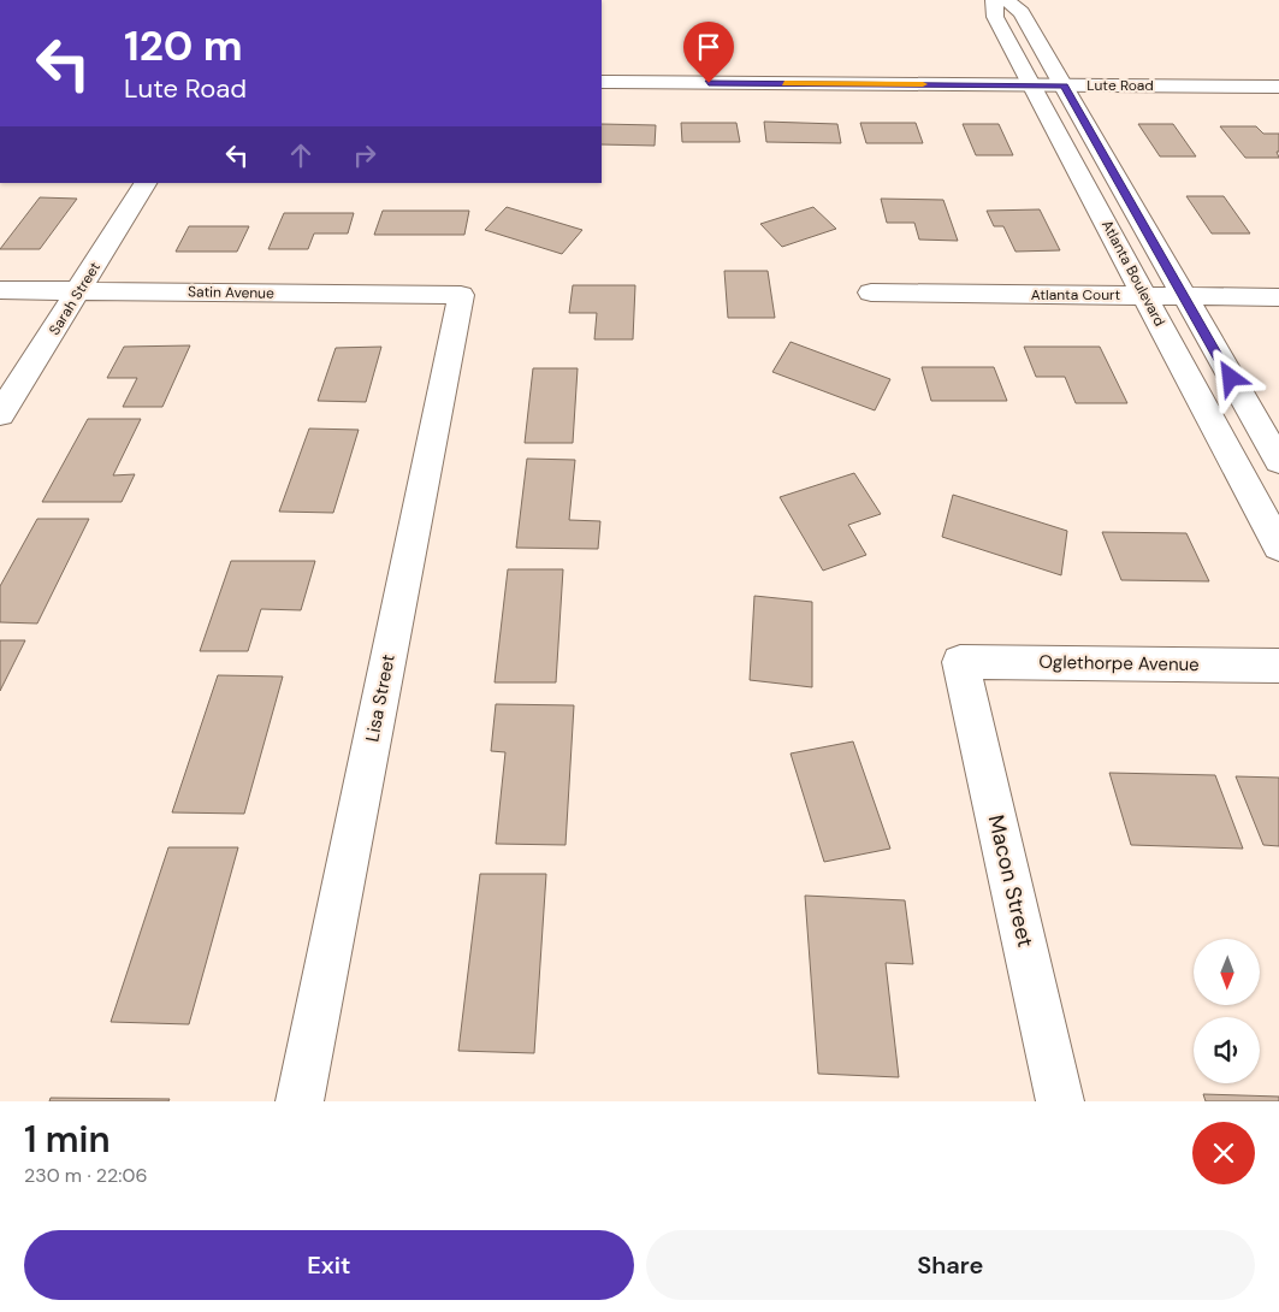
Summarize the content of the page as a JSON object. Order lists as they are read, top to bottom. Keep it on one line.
{"streets":{"street":["Lute Road","Atlanta Boulevard","Satin Avenue","Atlanta Court","Sarah Street","Oglethorpe Avenue","Lisa Street","Macon Street"]},"crossings":[["Lute Road","Atlanta Boulevard"],["Atlanta Boulevard","Atlanta Court"],["Satin Avenue","Sarah Street"],["Satin Avenue","Lisa Street"],["Oglethorpe Avenue","Macon Street"]],"north":"bottom","page":{"turn":["120 m","Lute Road"],"heading":["1 min","230 m · 22:06"],"buttons":["Exit","Share"]}}
